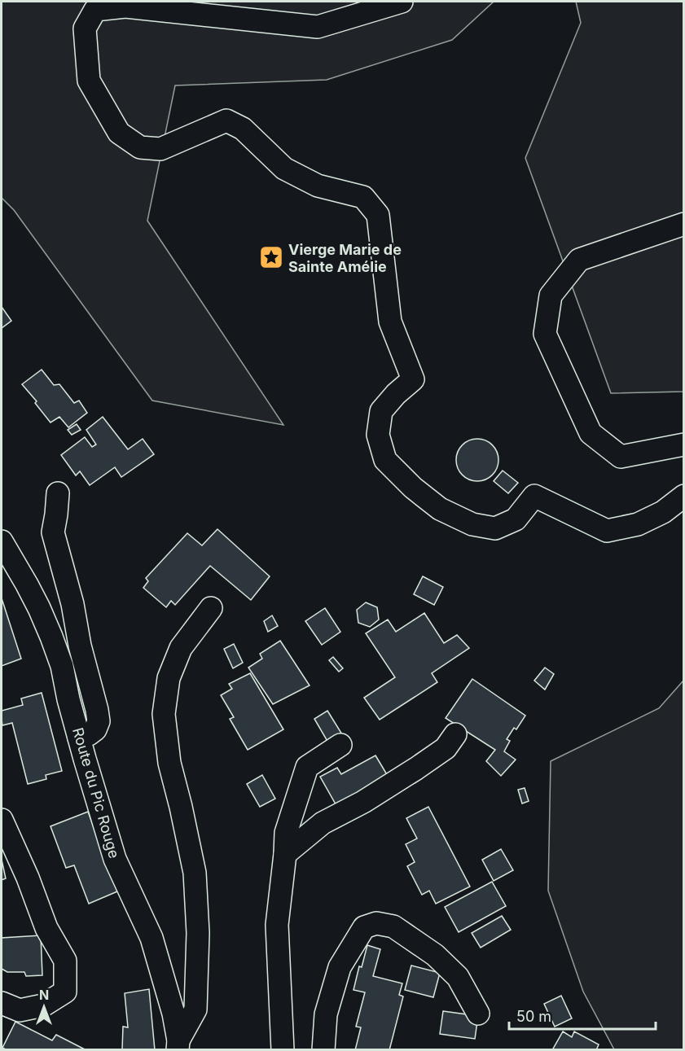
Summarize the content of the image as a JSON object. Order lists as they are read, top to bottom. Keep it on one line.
{"streets":{"street":["Route du Pic Rouge"]},"places":{"place":["Vierge Marie de Sainte Amélie"]},"scale_bar":"50 m","north":"top"}
